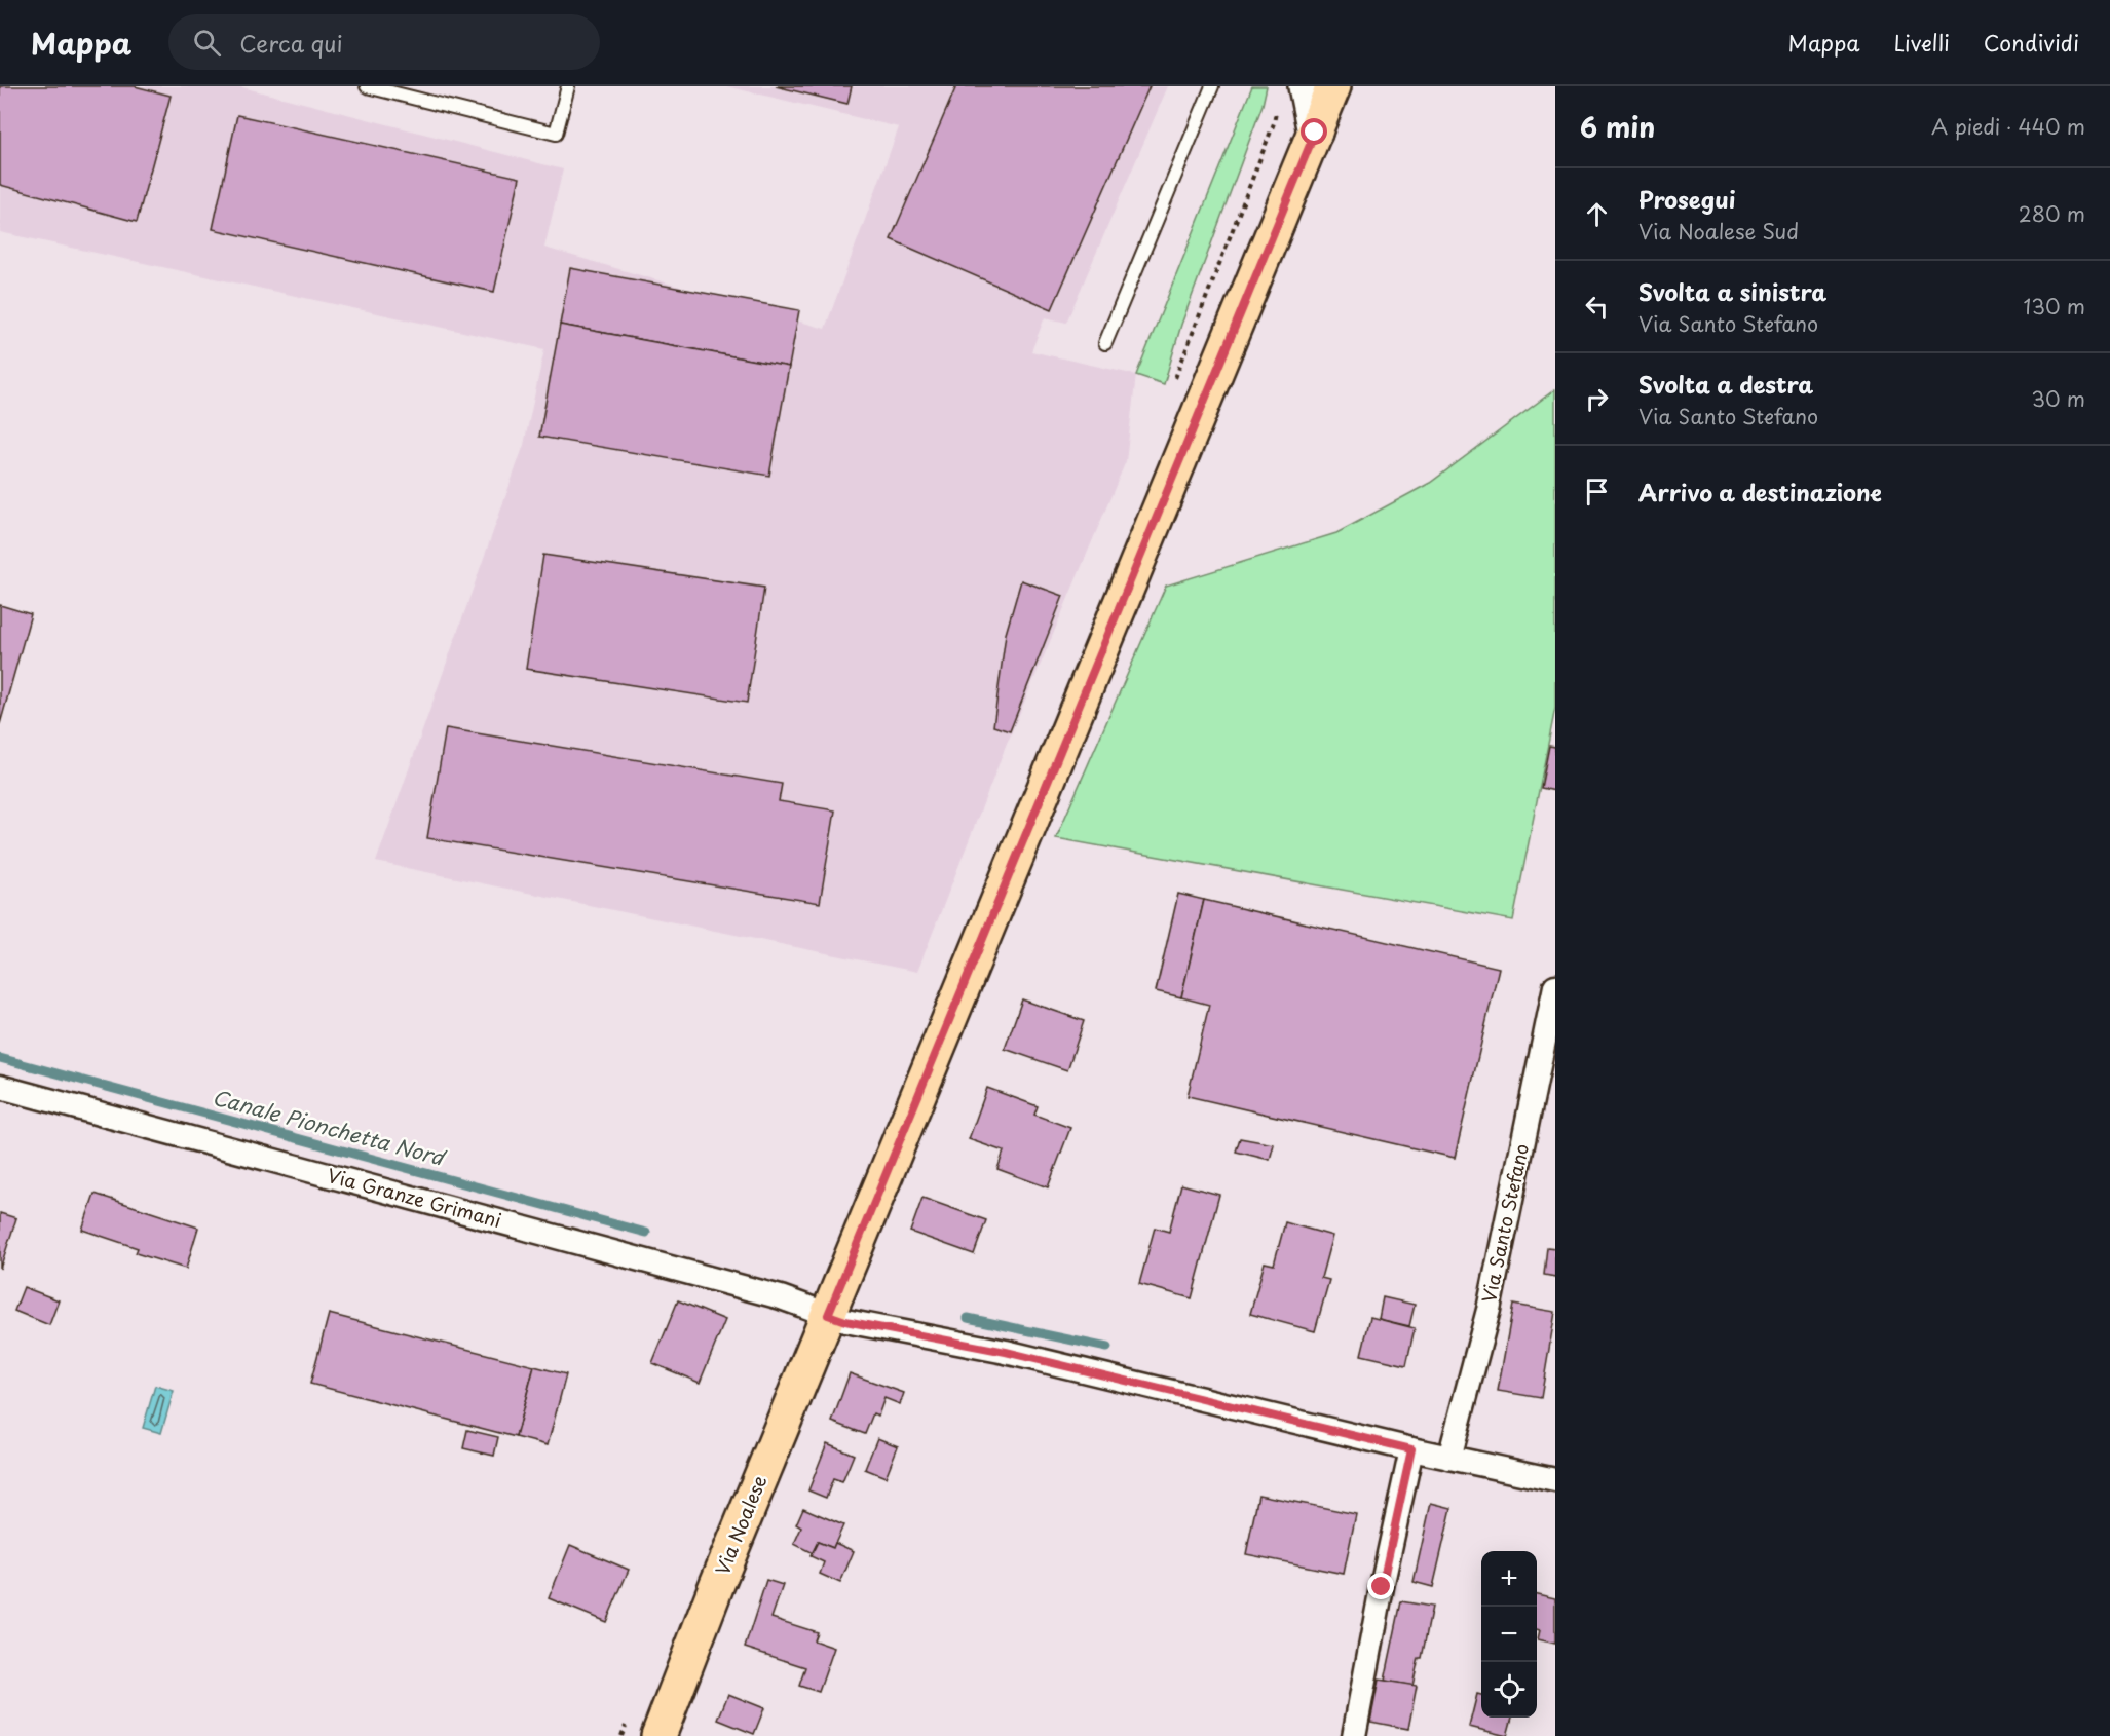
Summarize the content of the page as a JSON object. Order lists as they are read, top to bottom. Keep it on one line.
{"streets":{"main road":["Via Noalese"],"street":["Via Granze Grimani","Via Santo Stefano"]},"crossings":[["Via Granze Grimani","Via Noalese"]],"water":["Canale Pionchetta Nord"],"page":{"header":"Mappa","search":"Cerca qui","nav":["Mappa","Livelli","Condividi"],"heading":["6 min","A piedi · 440 m"],"list":[["Prosegui","Via Noalese Sud","280 m"],["Svolta a sinistra","Via Santo Stefano","130 m"],["Svolta a destra","Via Santo Stefano","30 m"],"Arrivo a destinazione"],"map_buttons":["+","−"]}}
